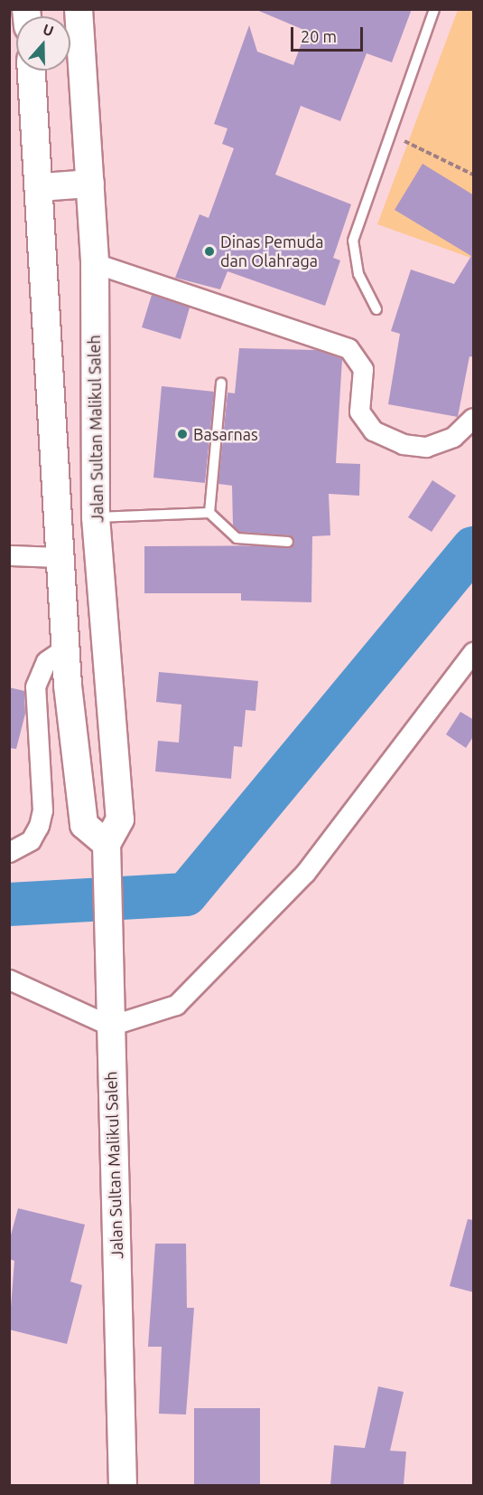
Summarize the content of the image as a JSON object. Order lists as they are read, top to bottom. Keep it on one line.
{"streets":{"main road":["Jalan Sultan Malikul Saleh"]},"places":["Dinas Pemuda dan Olahraga","Basarnas"],"scale_bar":"20 m","north":"top"}
